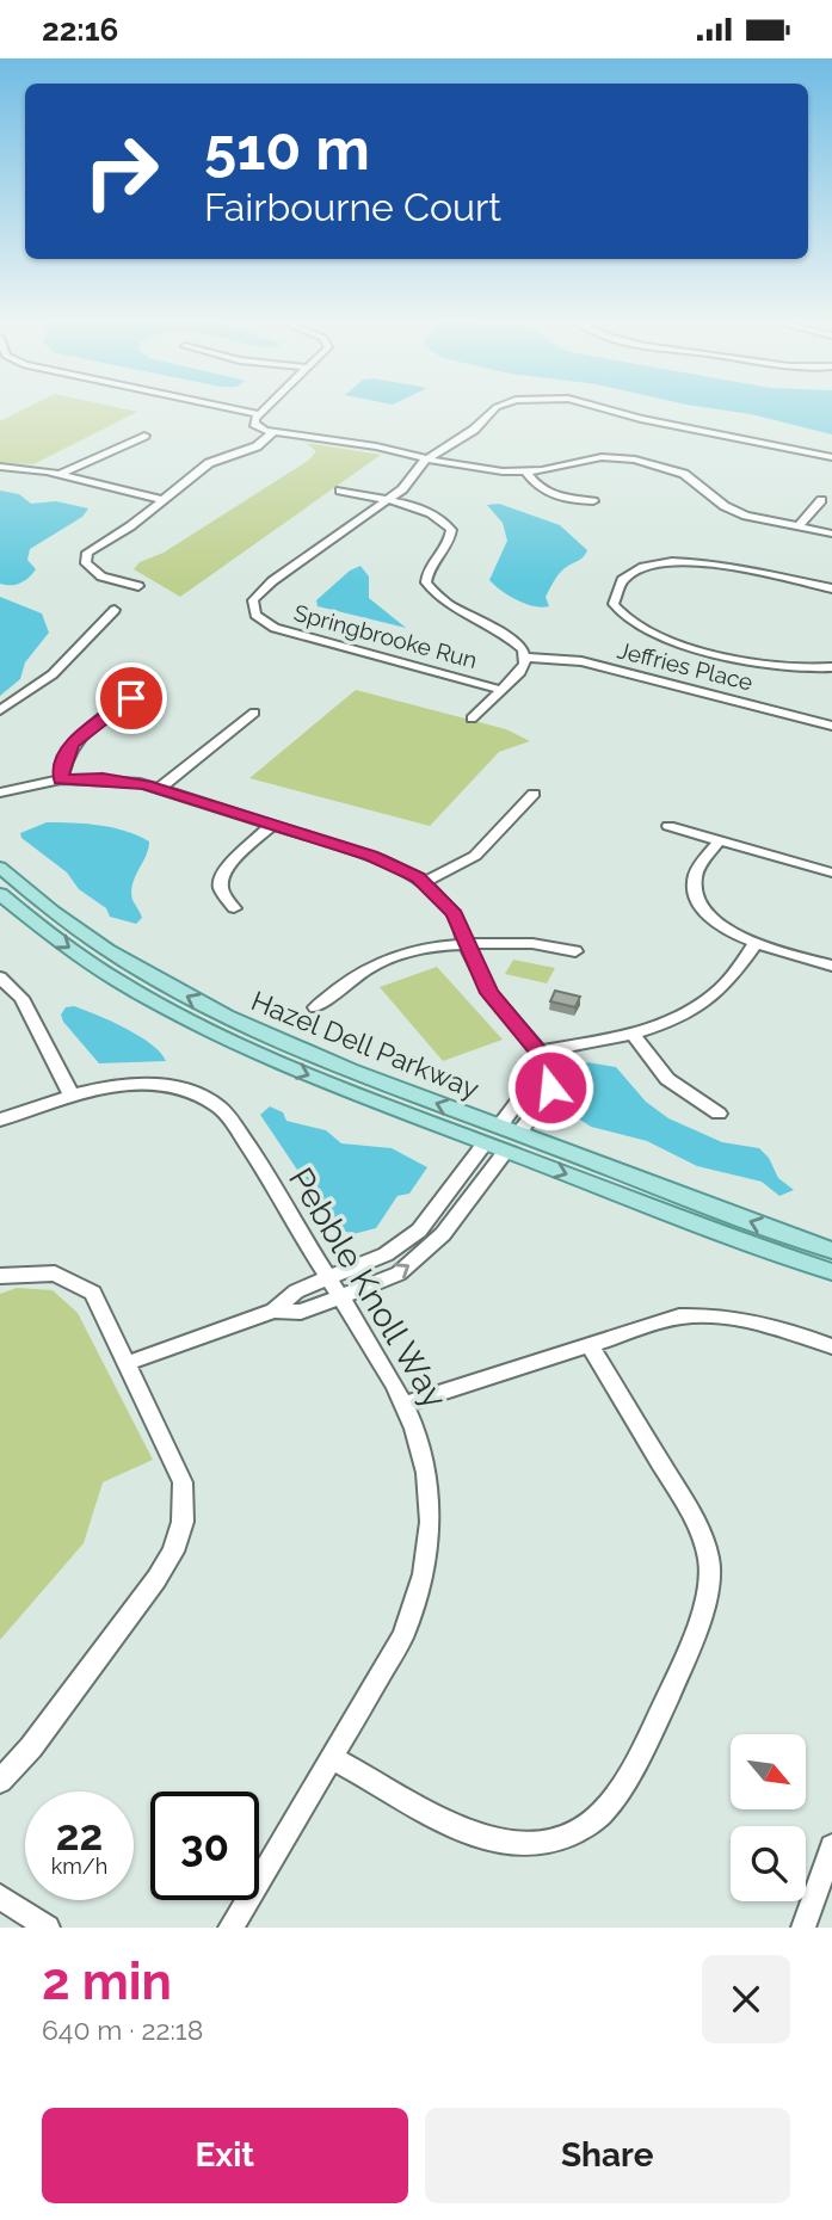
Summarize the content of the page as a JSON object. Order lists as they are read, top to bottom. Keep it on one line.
{"streets":{"main road":["Hazel Dell Parkway"],"street":["Springbrooke Run","Jeffries Place","Pebble Knoll Way"]},"north":"bottom right","page":{"status":"22:16","turn":["510 m","Fairbourne Court"],"speed":"22 km/h","limit":"30","heading":["2 min","640 m · 22:18"],"buttons":["Exit","Share"]}}
